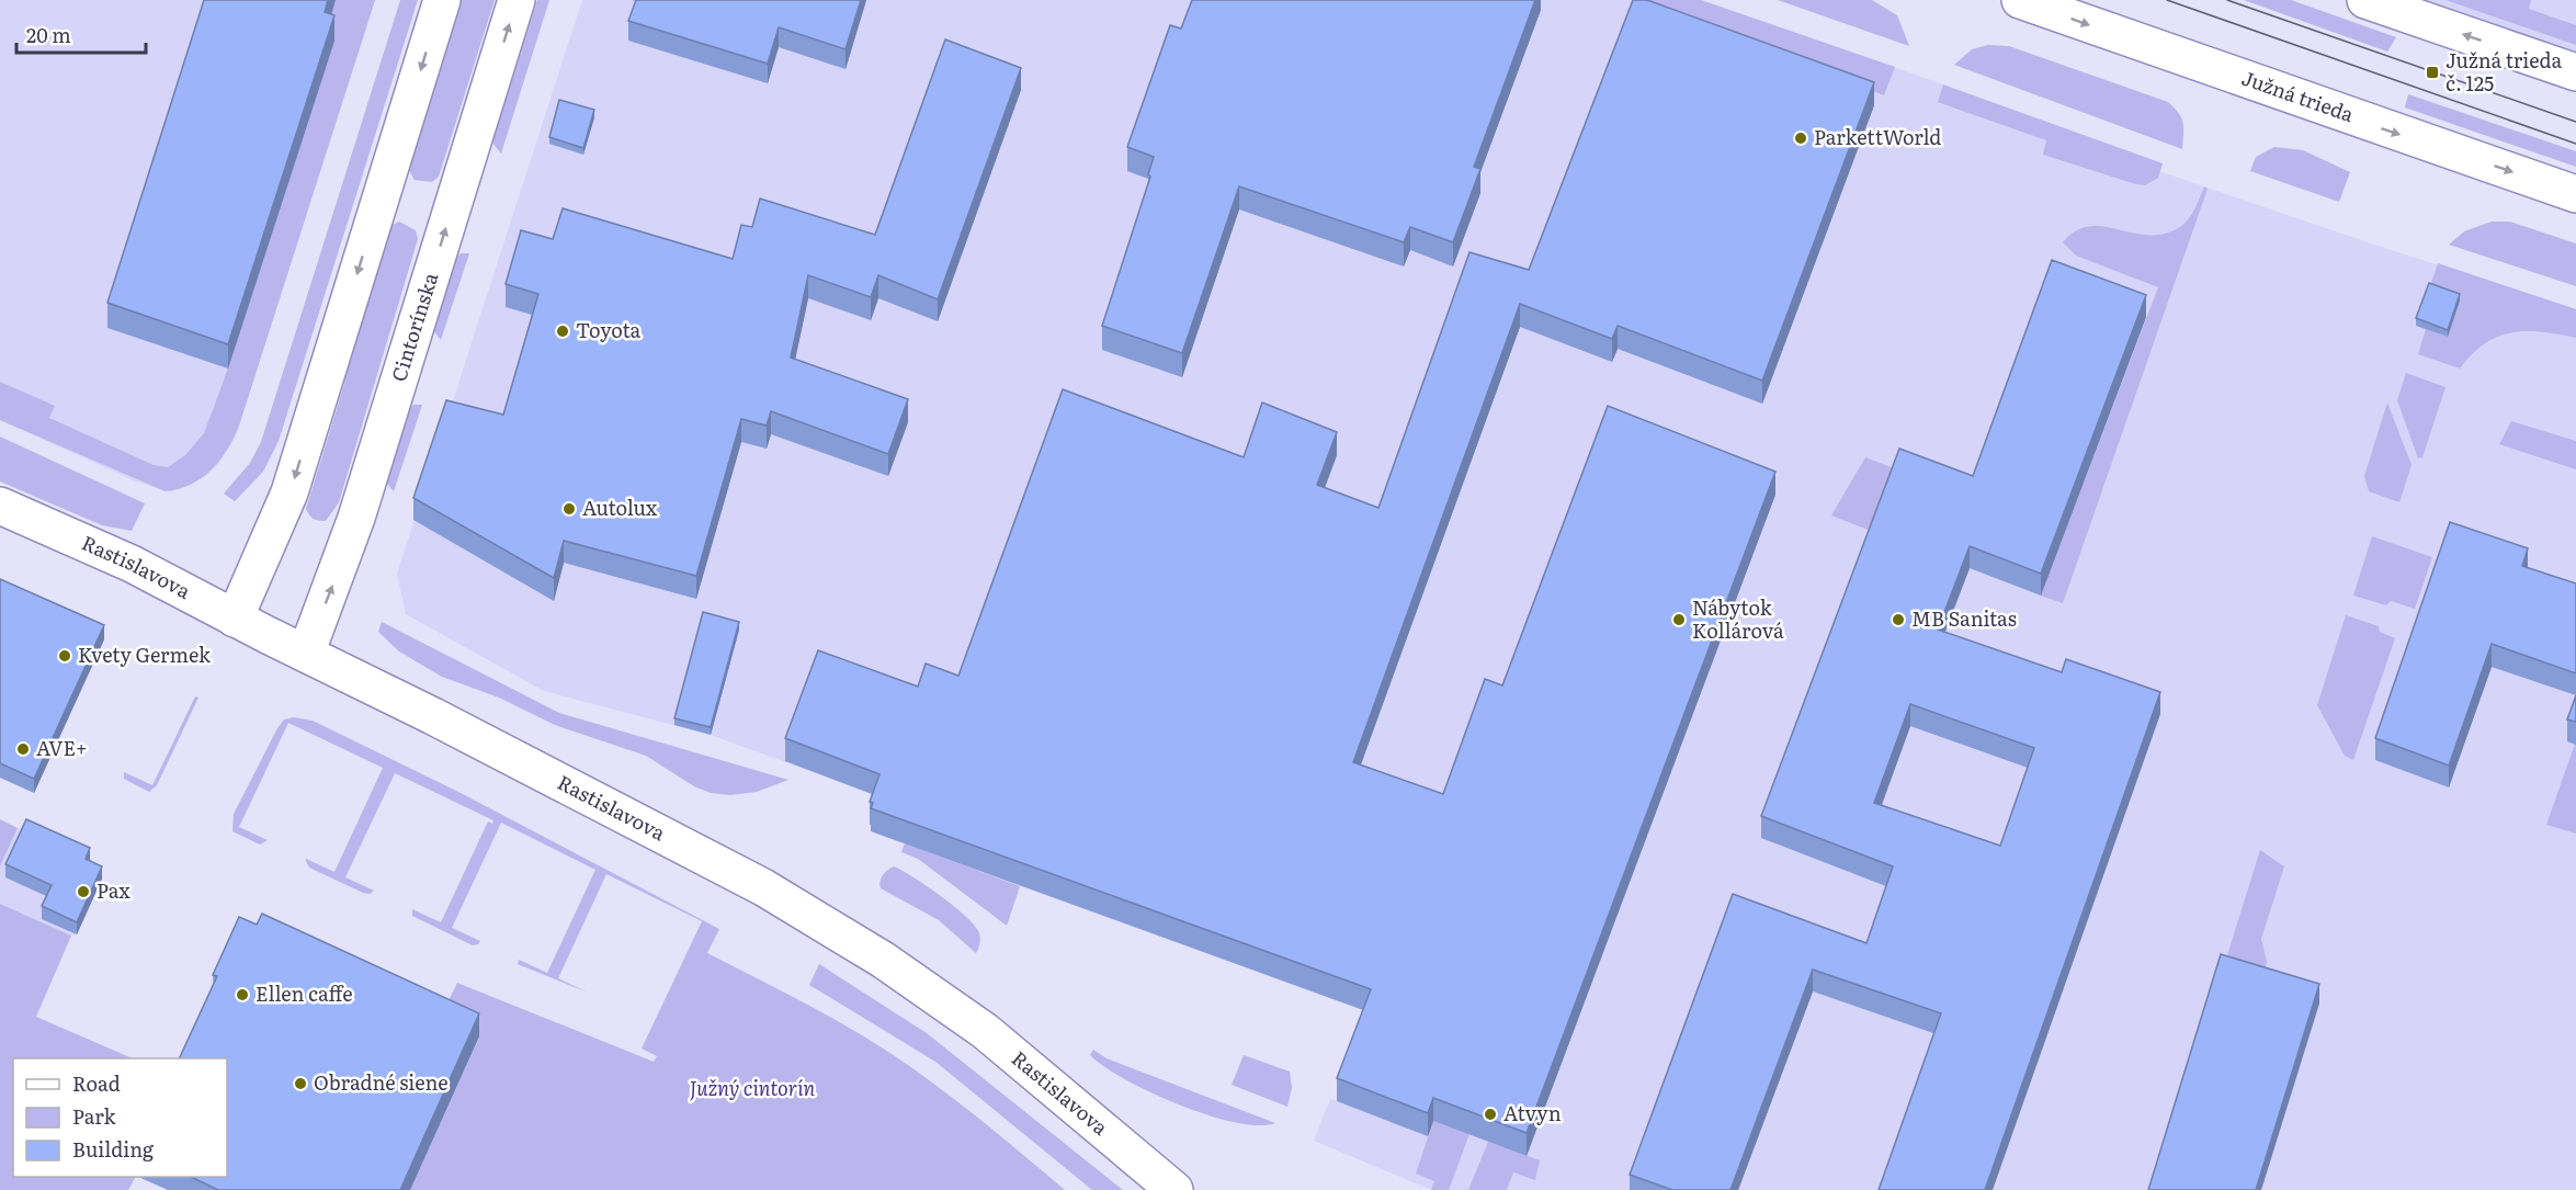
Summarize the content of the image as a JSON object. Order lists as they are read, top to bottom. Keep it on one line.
{"streets":{"street":["Južná trieda","Cintorínska","Rastislavova"]},"crossings":[["Cintorínska","Rastislavova"]],"parks":["Južný cintorín"],"places":{"transit":["Južná trieda č. 125"],"other":["ParkettWorld","Toyota","Autolux","Nábytok Kollárová","MB Sanitas","Kvety Germek","AVE+","Pax","Ellen caffe","Obradné siene","Atvyn"]},"legend":["Road","Park","Building"],"scale_bar":"20 m"}
